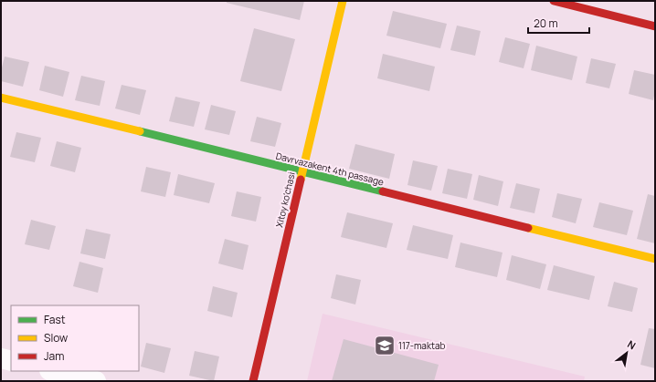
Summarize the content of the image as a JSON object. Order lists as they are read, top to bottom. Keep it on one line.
{"streets":{"street":["Davrvazakent 4th passage","Xitoy ko'chasi"]},"crossings":[["Davrvazakent 4th passage","Xitoy ko'chasi"]],"places":{"school or university":["117-maktab"]},"legend":["Fast","Slow","Jam"],"scale_bar":"20 m","north":"top right"}
